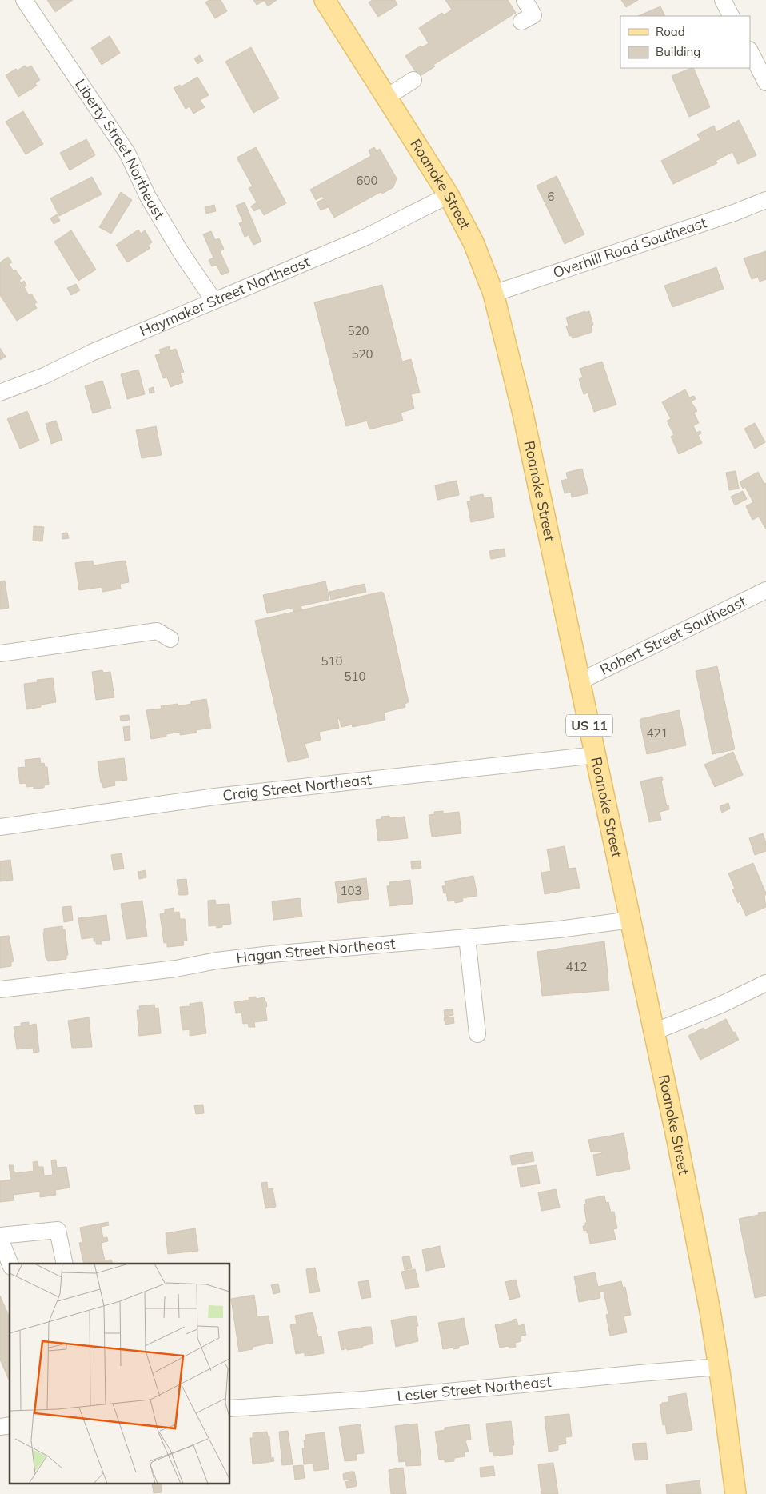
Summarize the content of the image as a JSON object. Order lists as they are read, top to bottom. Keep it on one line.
{"streets":{"main road":["Roanoke Street","US 11"],"street":["Liberty Street Northeast","Overhill Road Southeast","Haymaker Street Northeast","Robert Street Southeast","Craig Street Northeast","Hagan Street Northeast","Lester Street Northeast"]},"crossings":[["Liberty Street Northeast","Haymaker Street Northeast"],["Roanoke Street","Overhill Road Southeast"],["Roanoke Street","Haymaker Street Northeast"],["Roanoke Street","Robert Street Southeast"],["Roanoke Street","Craig Street Northeast"],["Roanoke Street","Hagan Street Northeast"],["Roanoke Street","Lester Street Northeast"]],"house_numbers":["600","6","520","520","510","510","421","103","412"],"legend":["Road","Building"]}
